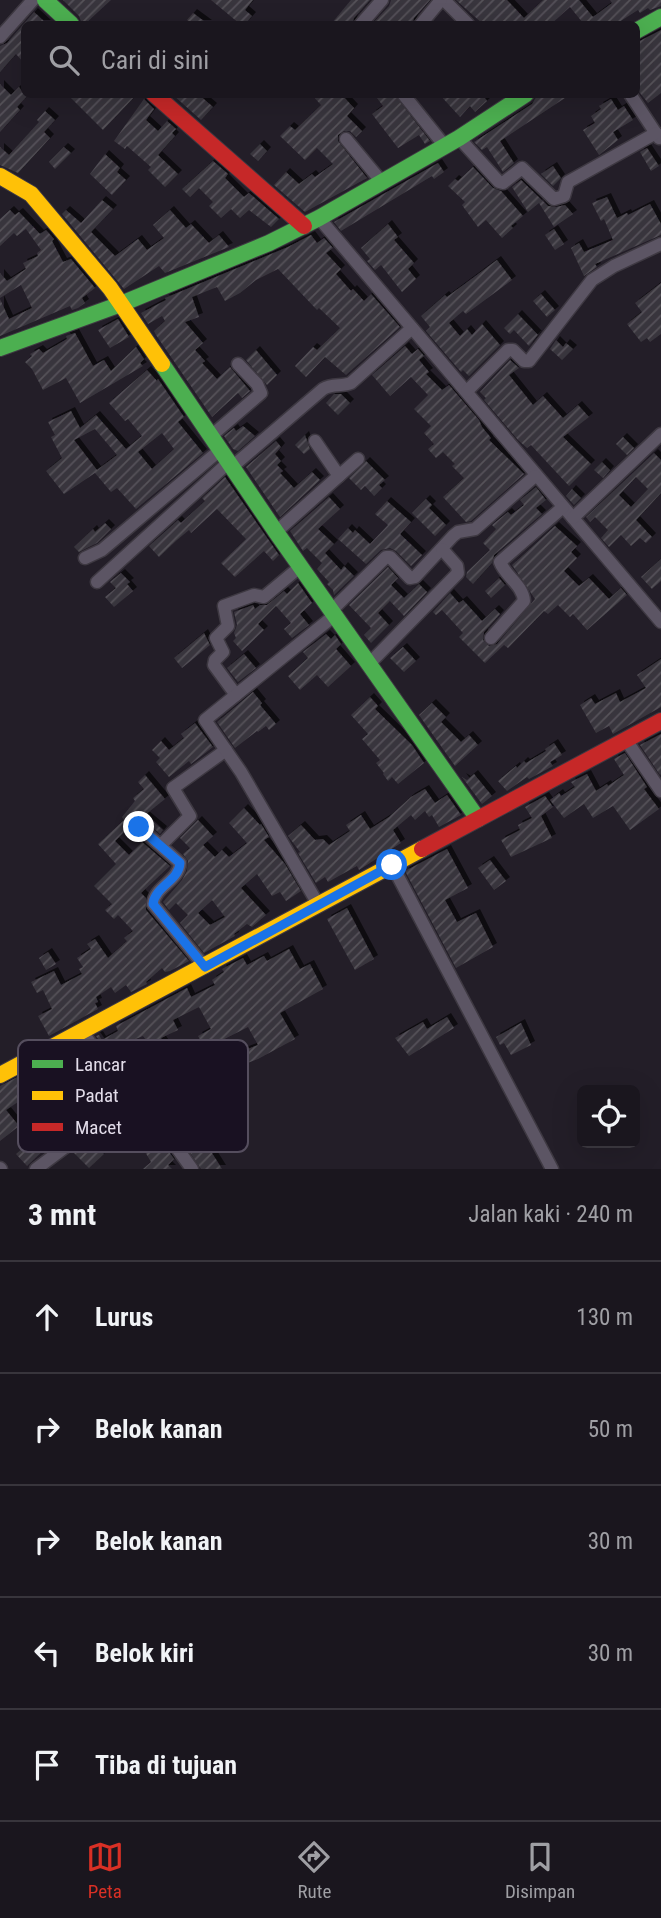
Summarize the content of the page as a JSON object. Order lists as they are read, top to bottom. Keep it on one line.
{"legend":["Lancar","Padat","Macet"],"page":{"search":"Cari di sini","heading":["3 mnt","Jalan kaki · 240 m"],"list":[["Lurus","130 m"],["Belok kanan","50 m"],["Belok kanan","30 m"],["Belok kiri","30 m"],"Tiba di tujuan"],"nav":["Peta","Rute","Disimpan"]}}
